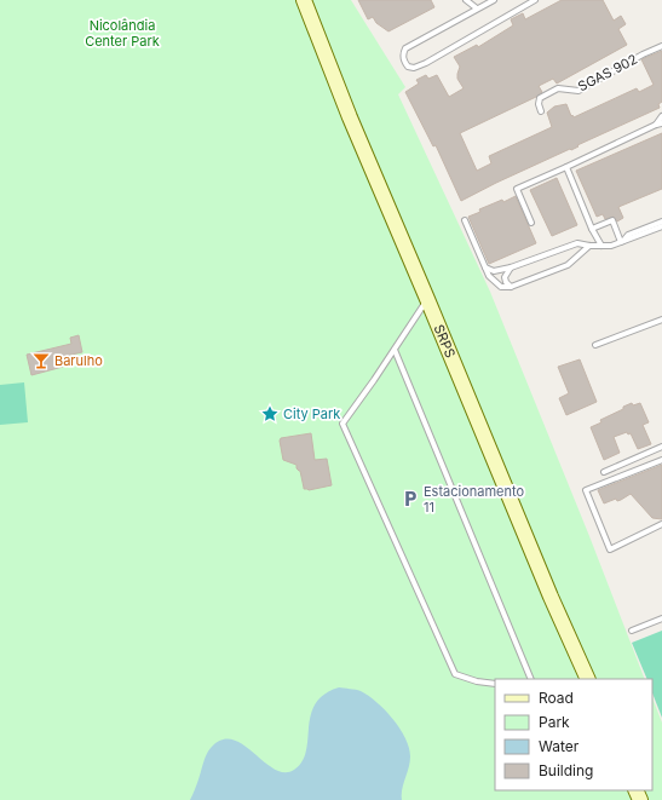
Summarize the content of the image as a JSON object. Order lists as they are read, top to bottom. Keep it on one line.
{"streets":{"main road":["SRPS"],"lane":["SGAS 902"]},"parks":["Nicolândia Center Park"],"places":{"bar":["Barulho"],"place":["City Park"],"parking":["Estacionamento 11"]},"legend":["Road","Park","Water","Building"]}
